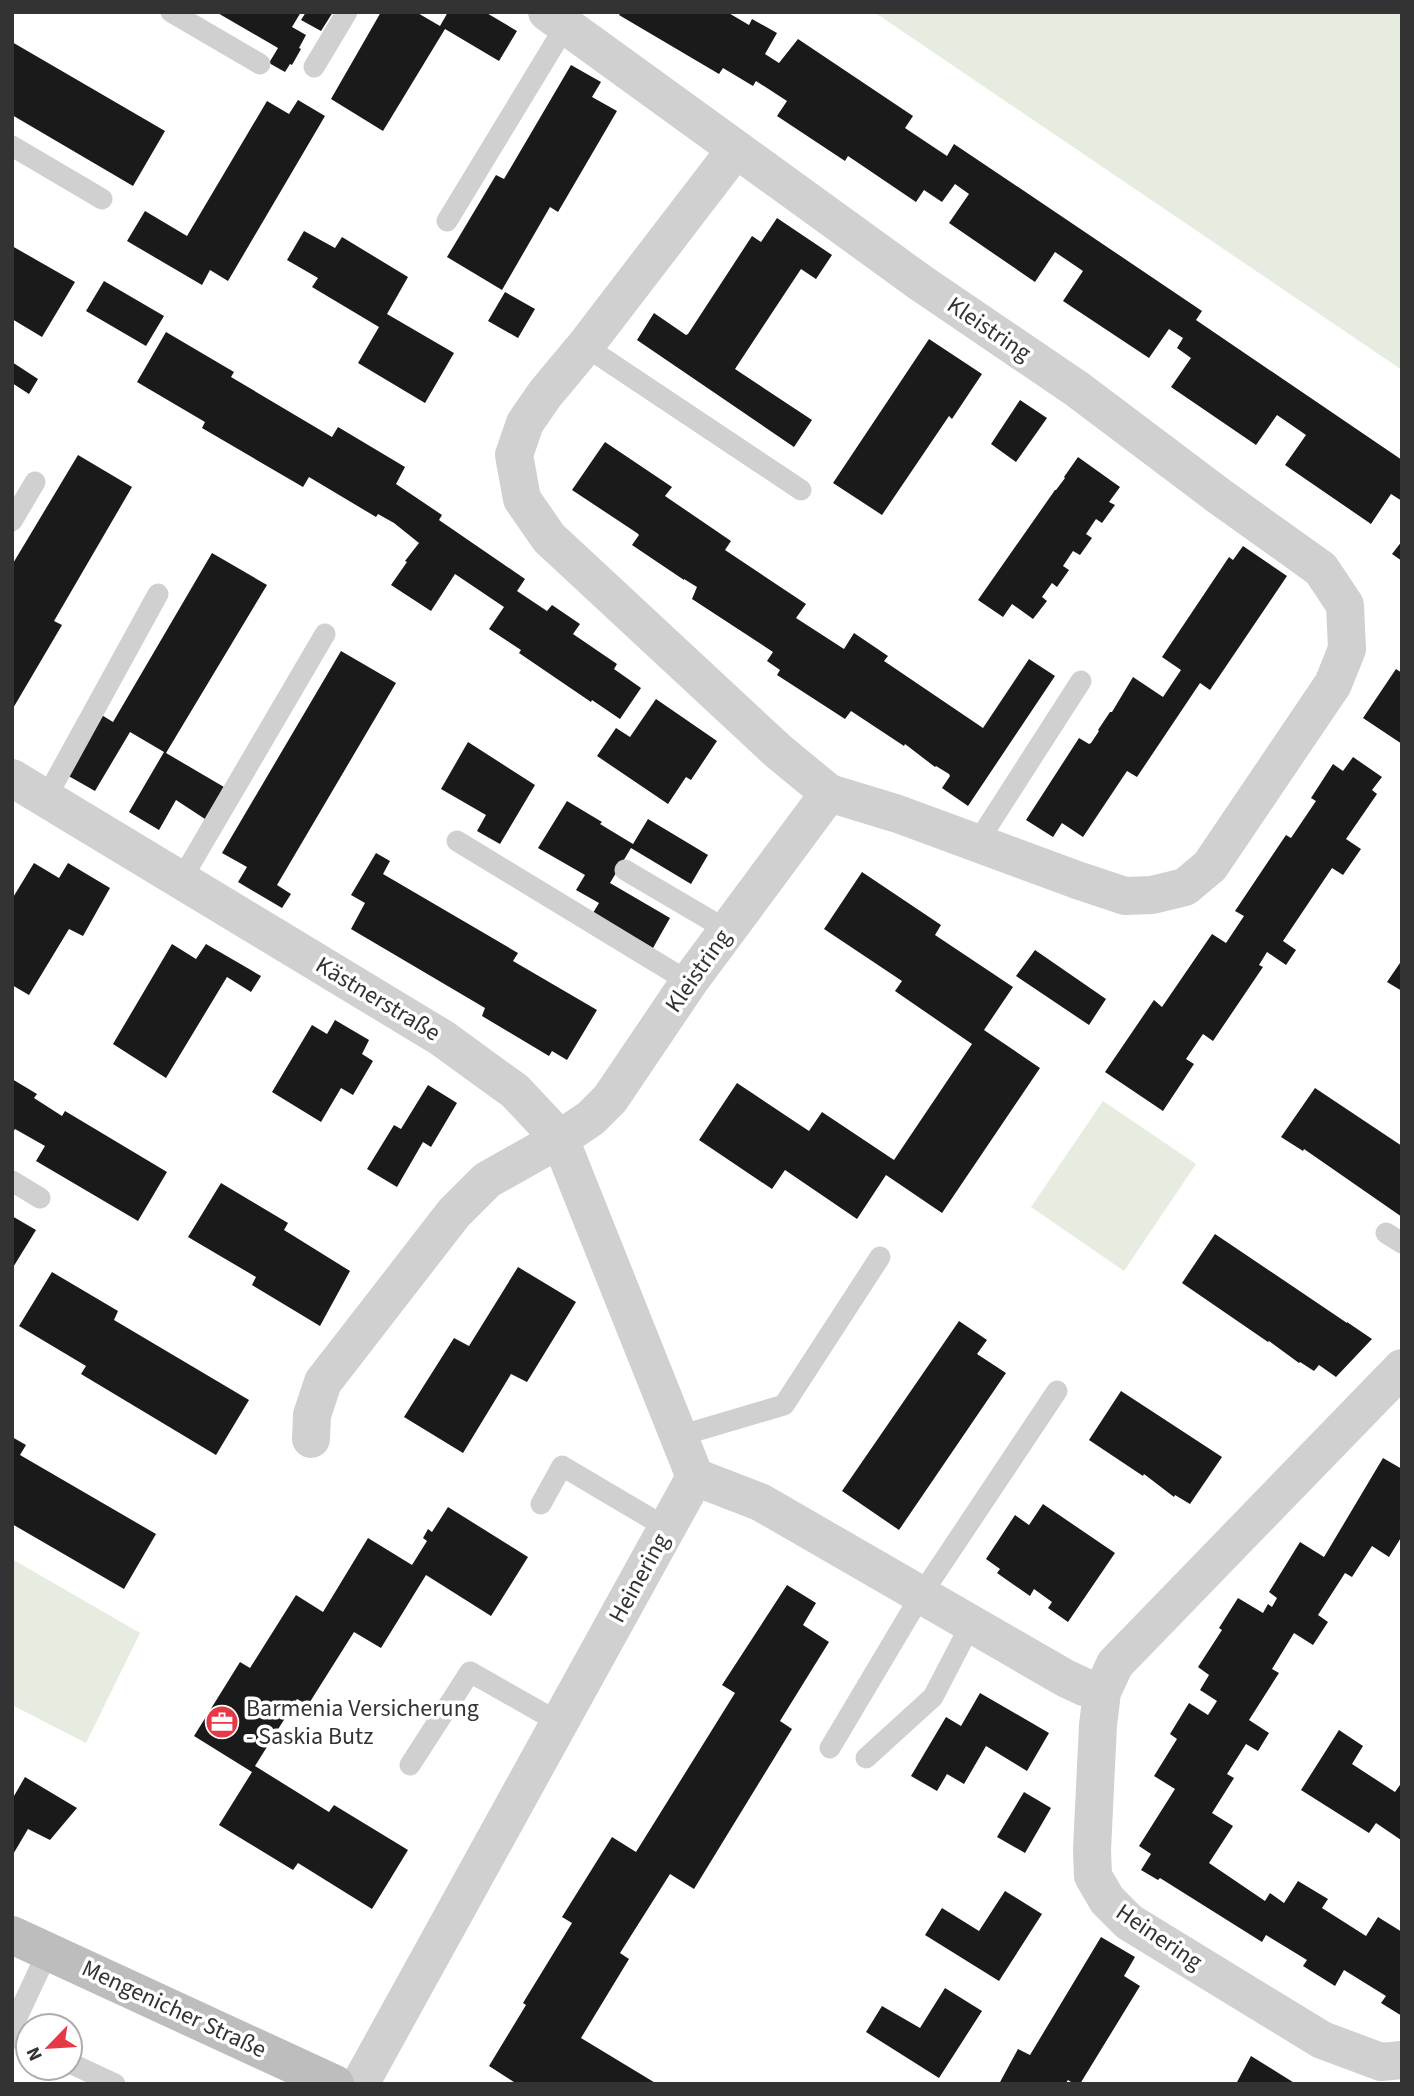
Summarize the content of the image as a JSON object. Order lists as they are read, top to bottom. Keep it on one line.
{"streets":{"street":["Kleistring","Kästnerstraße","Heinering","Mengenicher Straße"]},"crossings":[["Kleistring","Kästnerstraße"]],"places":{"office":["Barmenia Versicherung - Saskia Butz"]},"north":"bottom left"}
